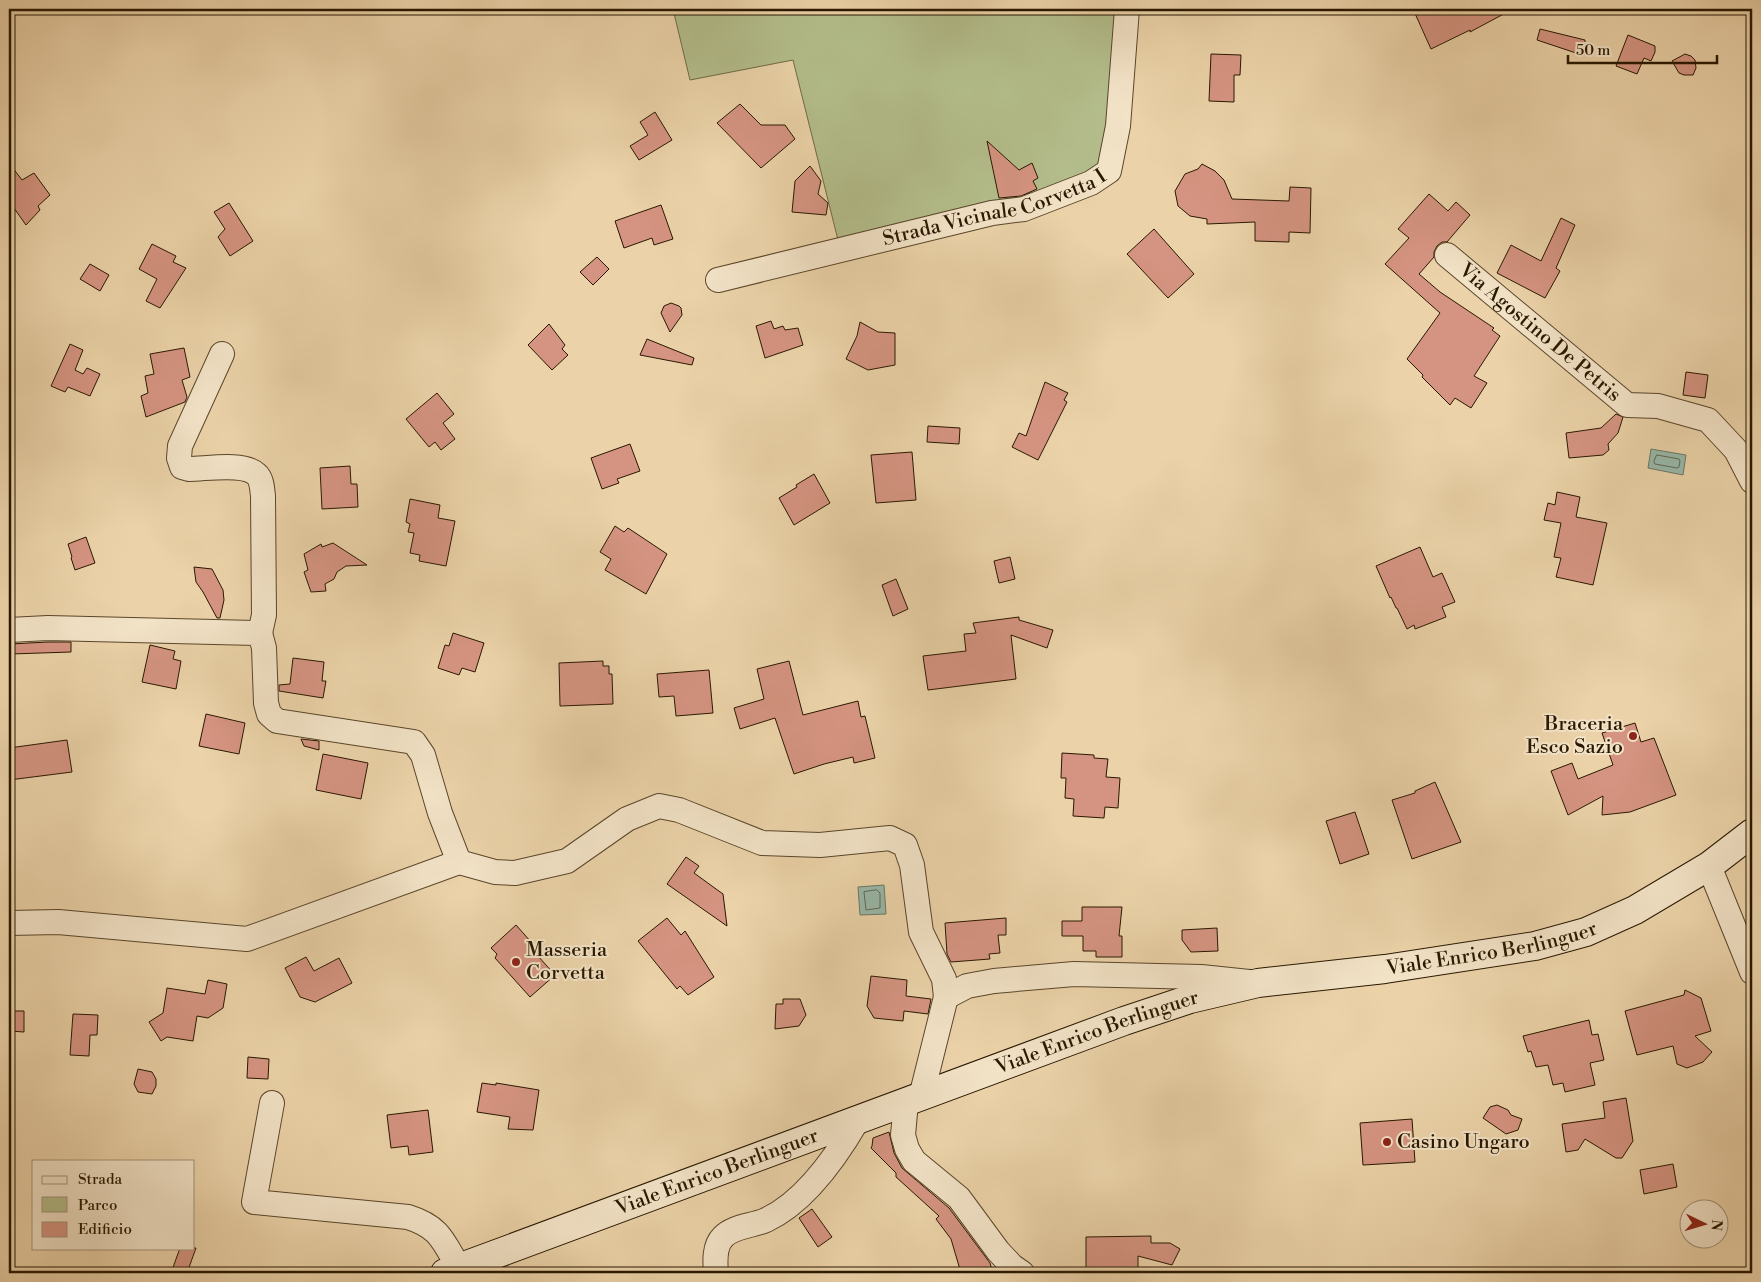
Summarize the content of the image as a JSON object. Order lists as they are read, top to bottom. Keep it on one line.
{"streets":{"main road":["Viale Enrico Berlinguer"],"street":["Strada Vicinale Corvetta I","Via Agostino De Petris"]},"places":["Braceria Esco Sazio","Masseria Corvetta","Casino Ungaro"],"legend":["Strada","Parco","Edificio"],"scale_bar":"50 m","north":"right"}
